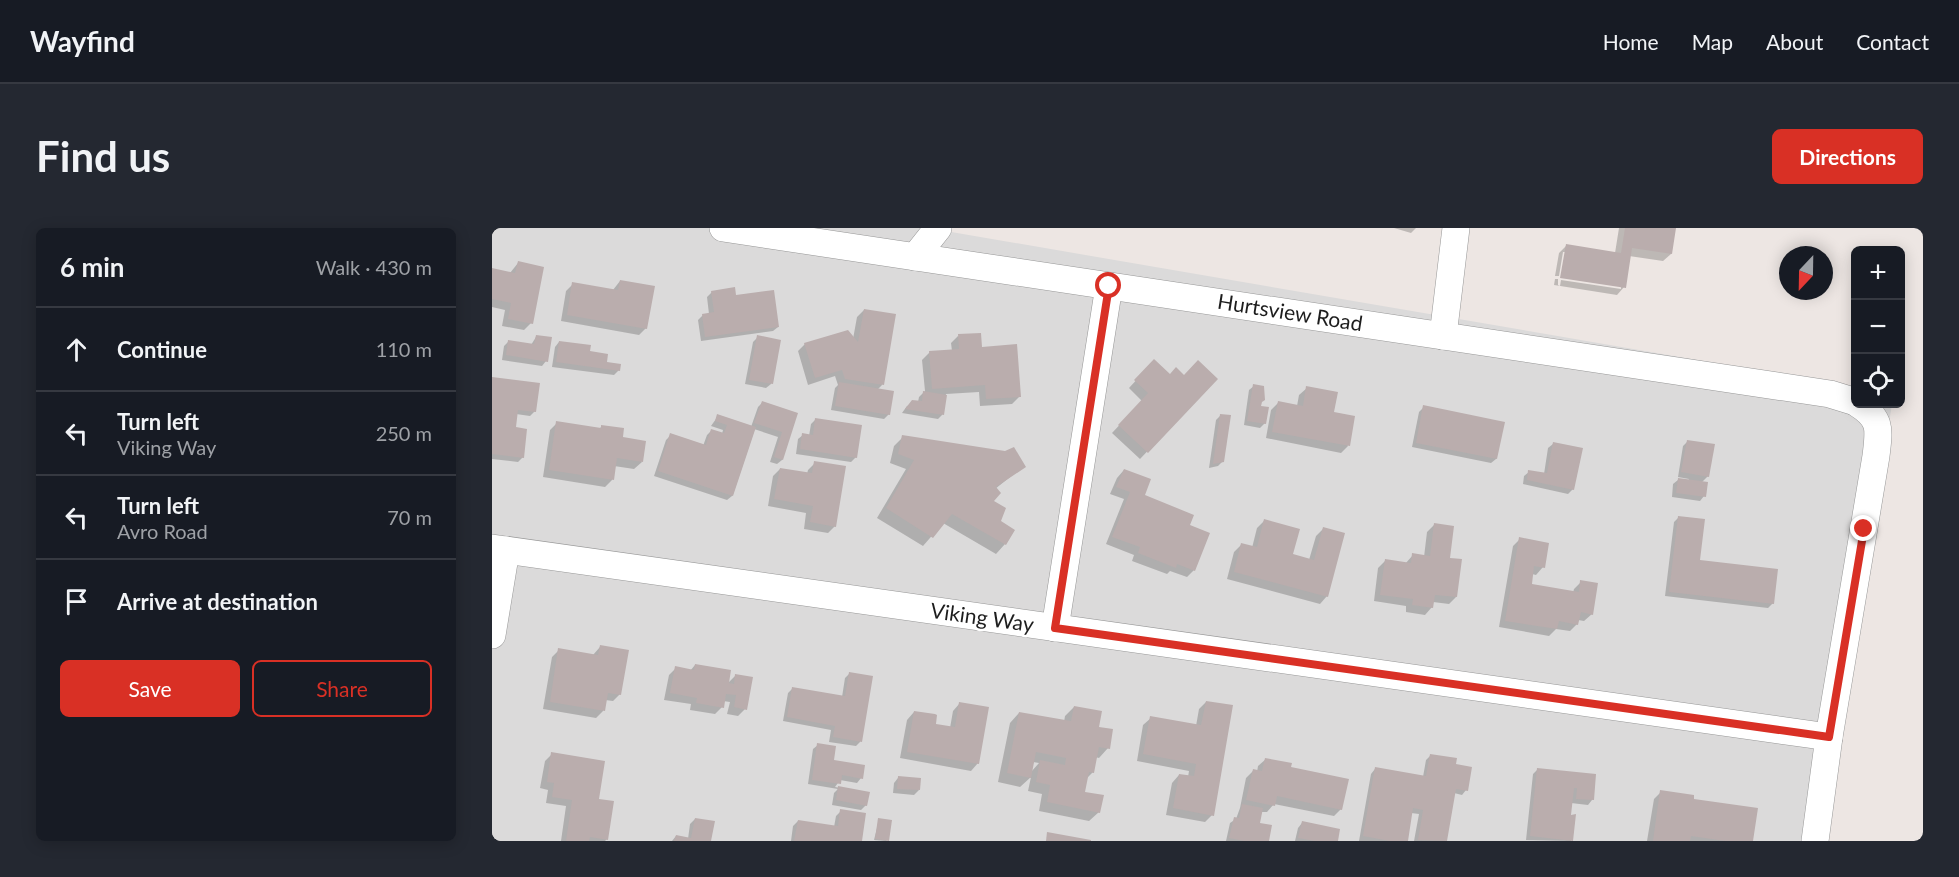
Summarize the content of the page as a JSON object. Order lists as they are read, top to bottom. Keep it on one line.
{"streets":{"street":["Hurtsview Road","Viking Way"]},"crossings":[["Hurtsview Road","Viking Way"]],"north":"bottom","page":{"header":"Wayfind","nav":["Home","Map","About","Contact"],"buttons":["Directions",["Save","Share"]],"title":"Find us","heading":["6 min","Walk · 430 m"],"map_buttons":["+","−"],"list":[["Continue","110 m"],["Turn left","Viking Way","250 m"],["Turn left","Avro Road","70 m"],"Arrive at destination"]}}
